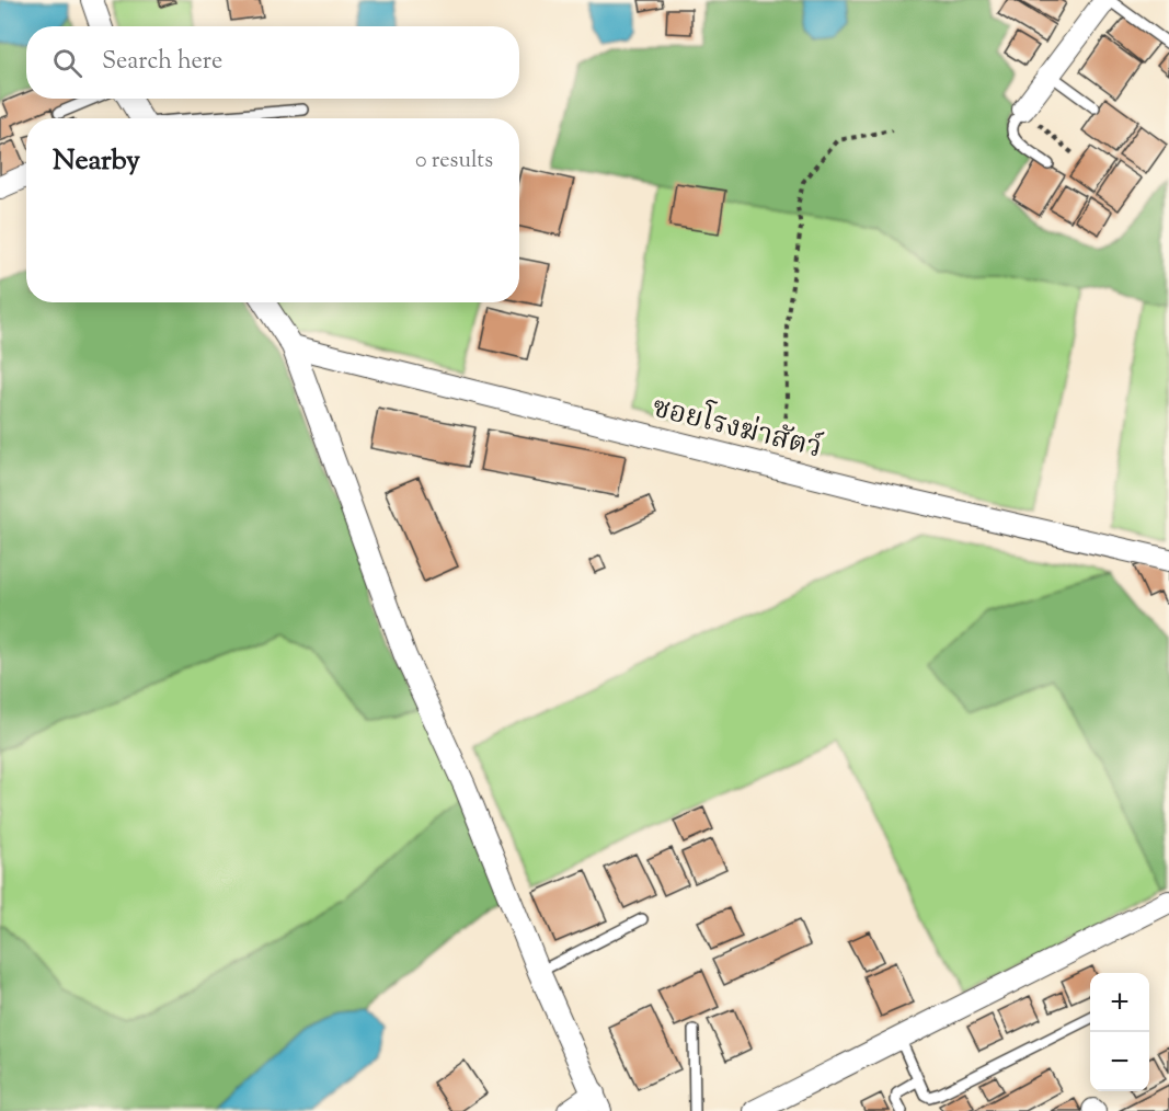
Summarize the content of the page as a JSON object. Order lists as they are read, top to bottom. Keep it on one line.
{"streets":{"street":["ซอยโรงฆ่าสัตว์"]},"page":{"search":"Search here","heading":["Nearby","0 results"],"map_buttons":["+","−"]}}
